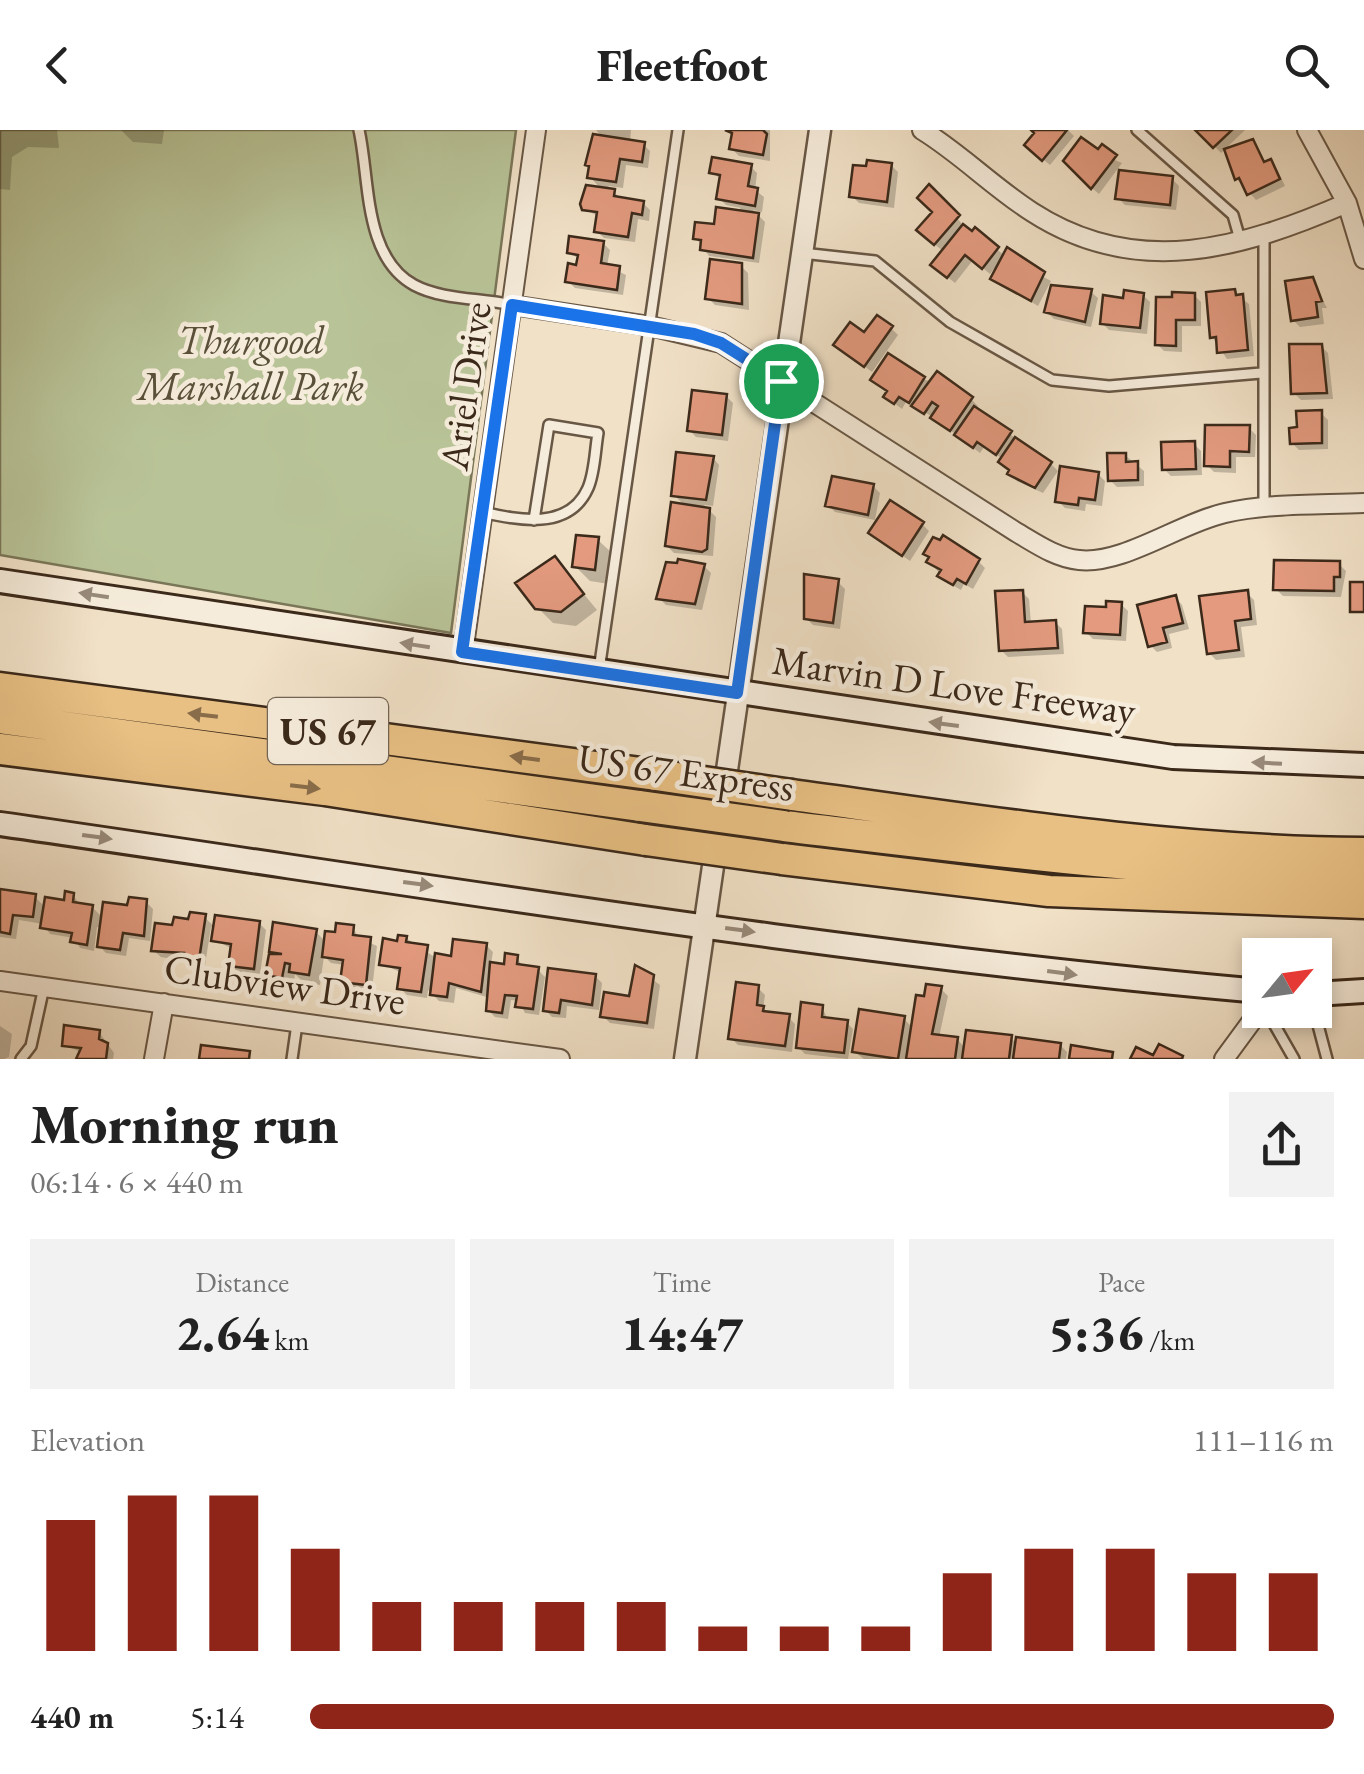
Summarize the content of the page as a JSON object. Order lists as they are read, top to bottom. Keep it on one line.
{"streets":{"highway":["US 67","US 67 Express"],"main road":["Marvin D Love Freeway"],"street":["Ariel Drive","Clubview Drive"]},"crossings":[["Ariel Drive","Marvin D Love Freeway"]],"one_way":["Marvin D Love Freeway"],"parks":["Thurgood Marshall Park"],"north":"top right","page":{"header":"Fleetfoot","heading":["Morning run","06:14 · 6 × 440 m"],"stats":[["Distance","2.64 km"],["Time","14:47"],["Pace","5:36 /km"]],"chart":["Elevation","111–116 m"],"list":[{"name":"440 m","note":"5:14"}]}}
